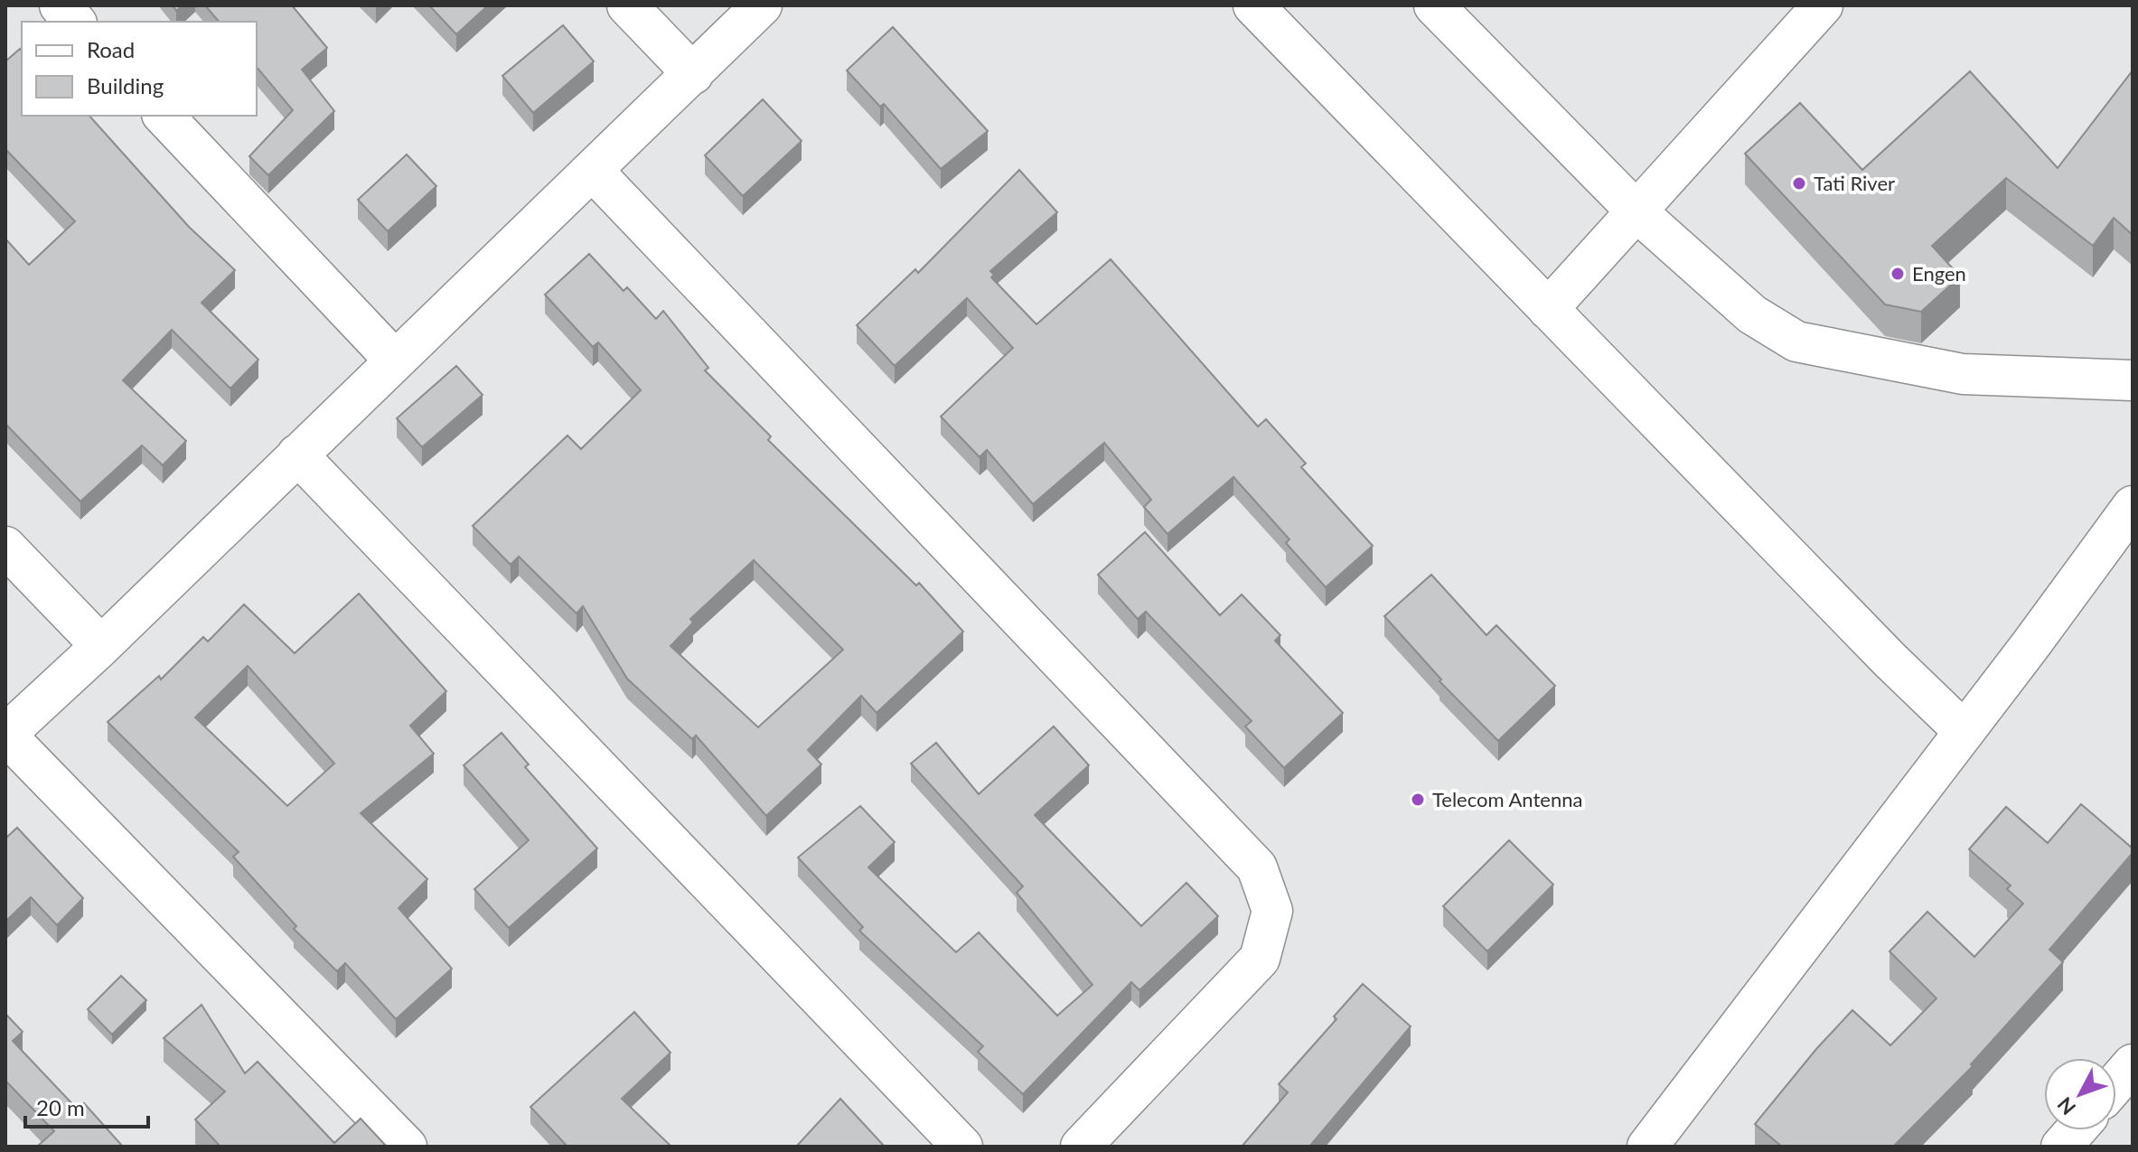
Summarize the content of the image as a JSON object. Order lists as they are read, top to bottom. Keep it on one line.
{"places":["Tati River","Engen","Telecom Antenna"],"legend":["Road","Building"],"scale_bar":"20 m","north":"bottom left"}
